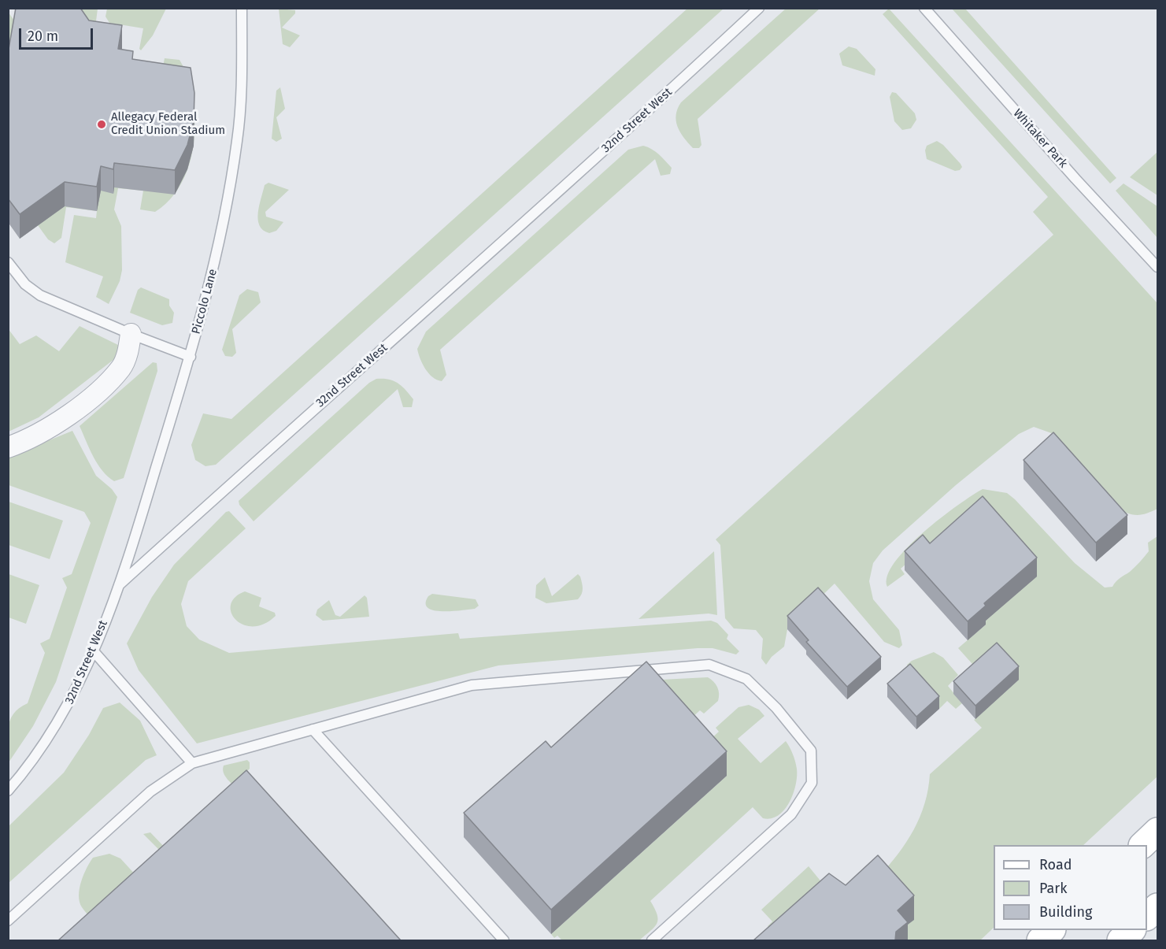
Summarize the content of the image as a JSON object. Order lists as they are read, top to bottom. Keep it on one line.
{"streets":{"lane":["32nd Street West","Whitaker Park","Piccolo Lane"]},"crossings":[["32nd Street West","Piccolo Lane"]],"places":["Allegacy Federal Credit Union Stadium"],"legend":["Road","Park","Building"],"scale_bar":"20 m"}
